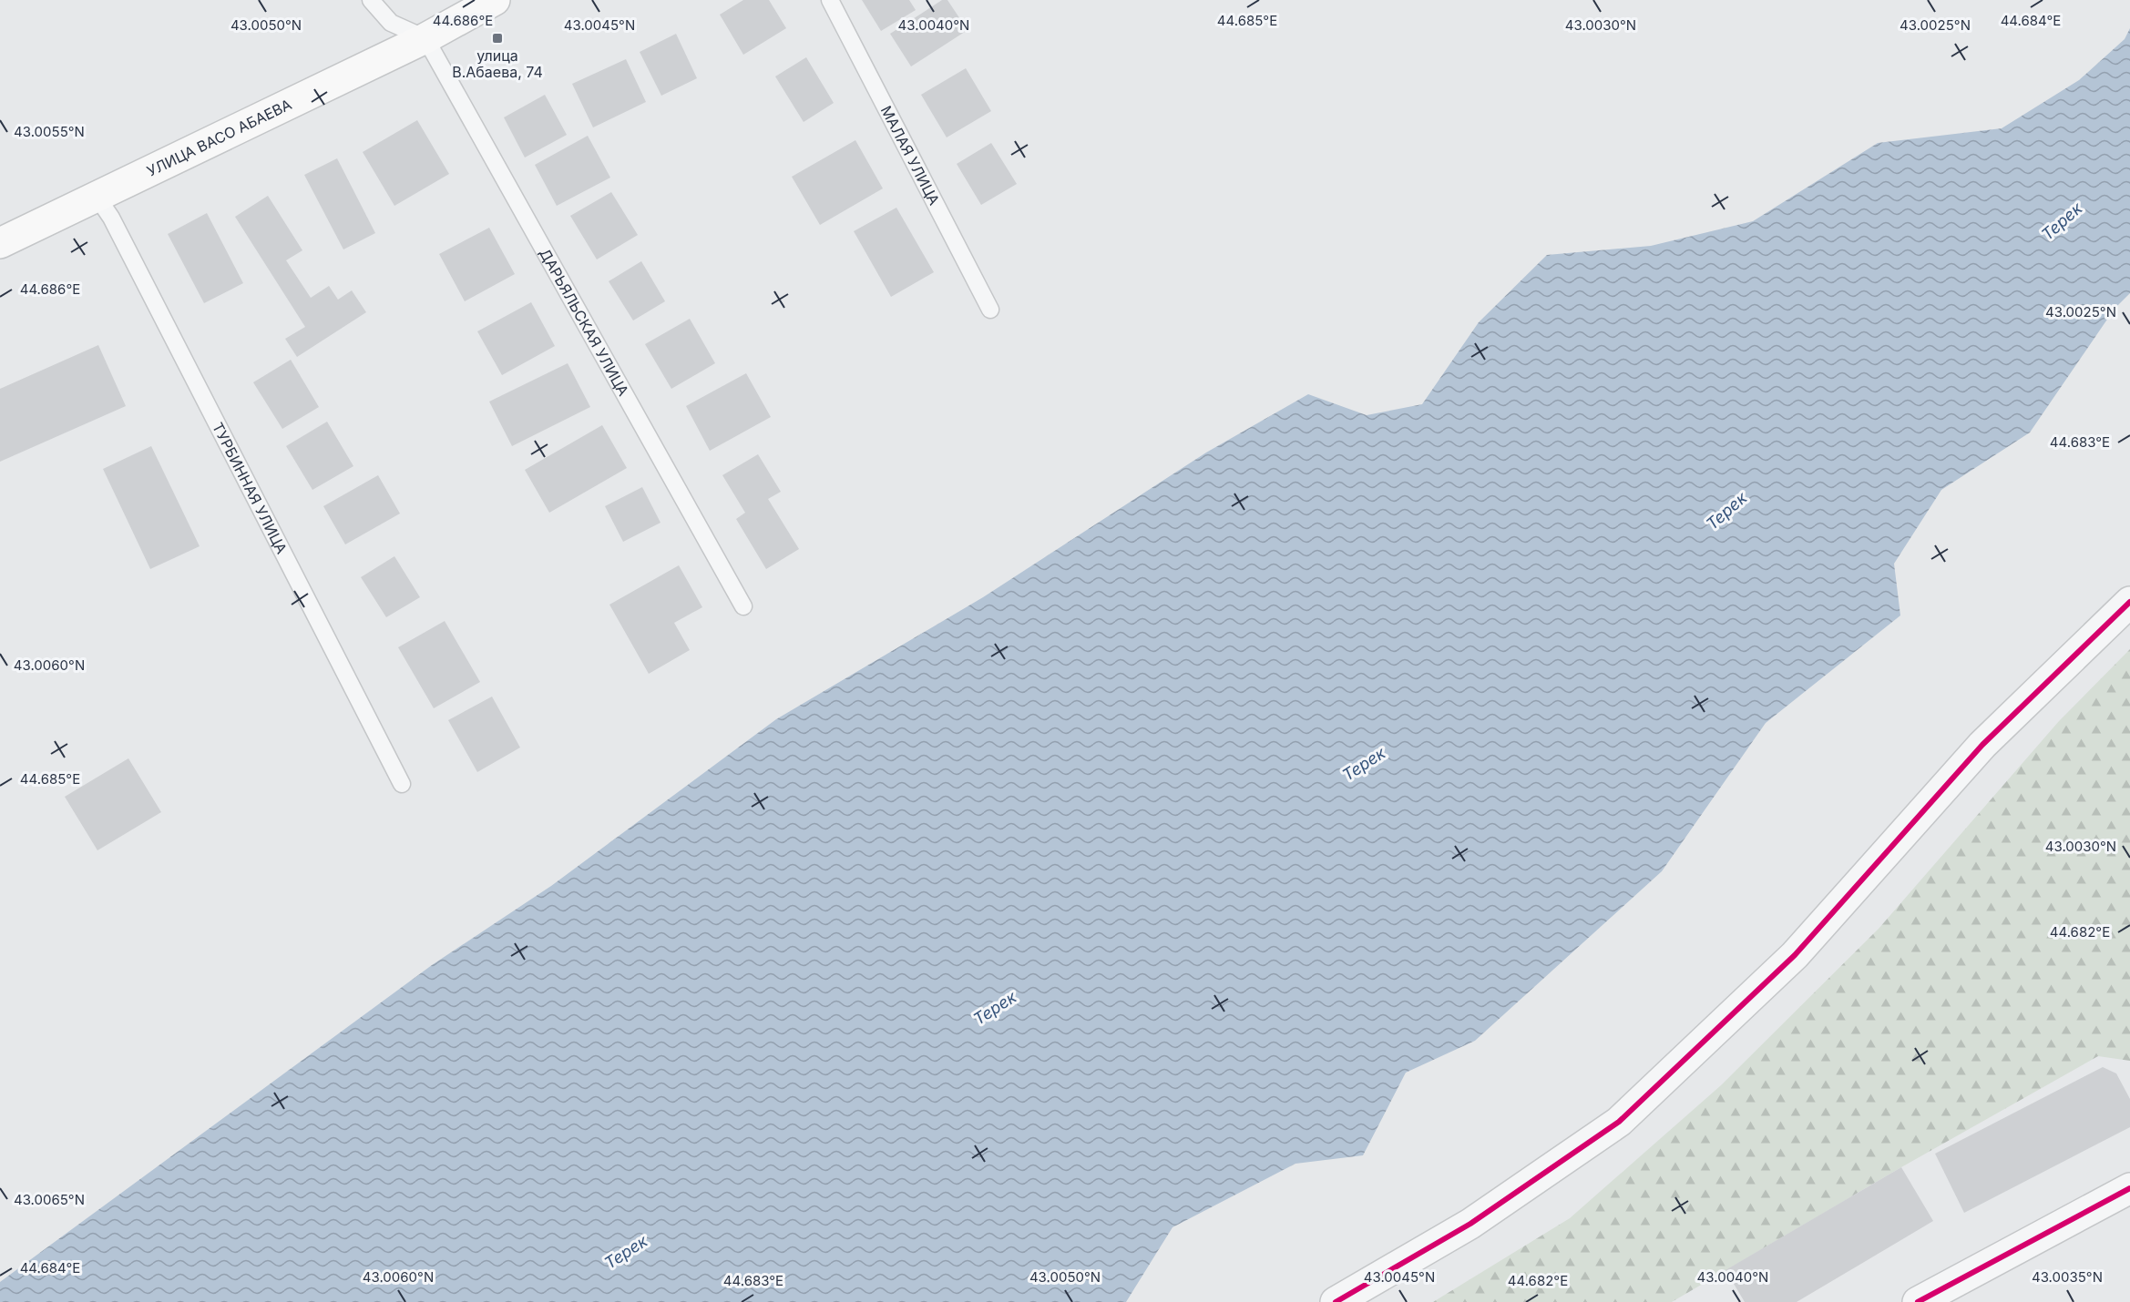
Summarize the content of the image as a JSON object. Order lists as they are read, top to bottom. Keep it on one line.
{"streets":{"main road":["УЛИЦА ВАСО АБАЕВА"],"lane":["МАЛАЯ УЛИЦА","ДАРЬЯЛЬСКАЯ УЛИЦА","ТУРБИННАЯ УЛИЦА"]},"crossings":[["УЛИЦА ВАСО АБАЕВА","ДАРЬЯЛЬСКАЯ УЛИЦА"],["УЛИЦА ВАСО АБАЕВА","ТУРБИННАЯ УЛИЦА"]],"water":["Терек"],"places":{"transit":["улица В.Абаева, 74"]},"coordinates":["44.685°E","44.686°E","44.684°E","43.0025°N","43.0050°N","43.0045°N","43.0040°N","43.0030°N","43.0055°N","44.683°E","43.0060°N","44.682°E","43.0065°N","43.0035°N"]}
